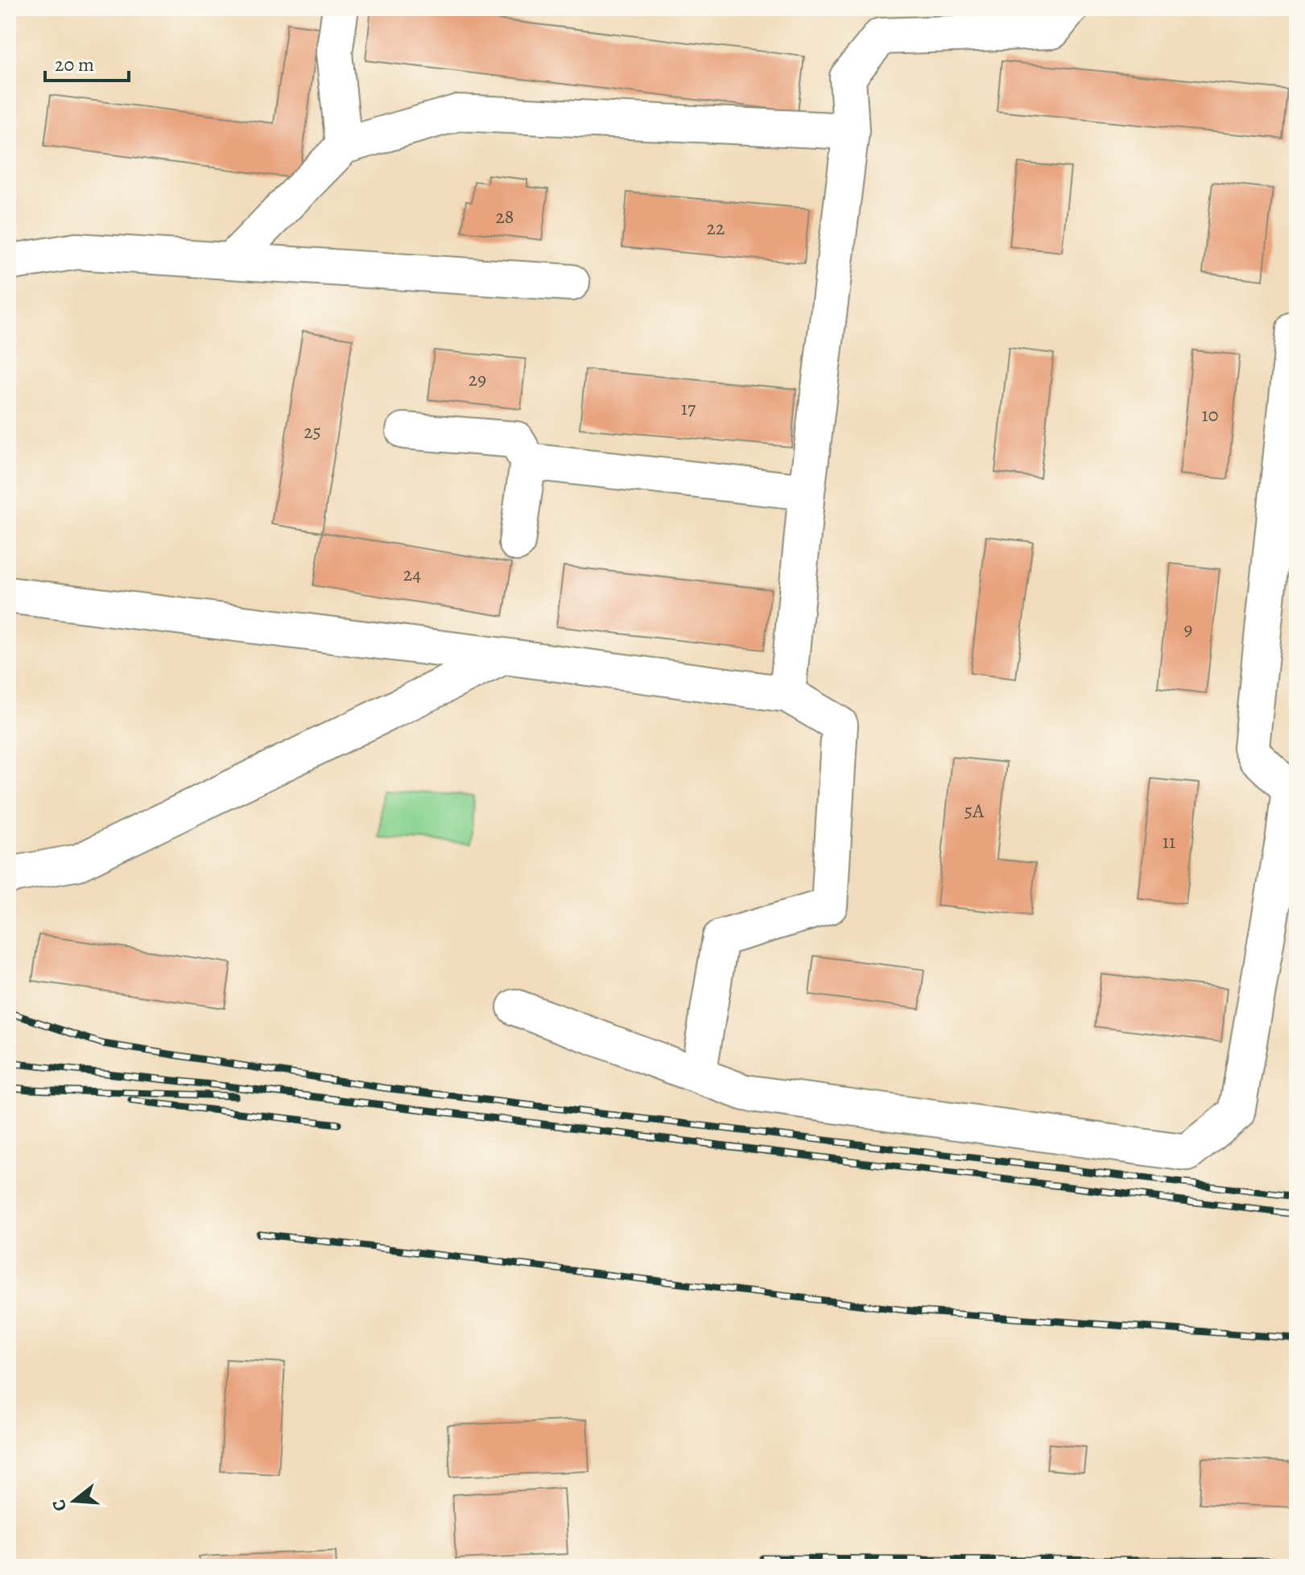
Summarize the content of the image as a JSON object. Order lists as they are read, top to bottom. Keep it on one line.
{"house_numbers":["28","22","29","17","10","25","24","9","5А","11"],"scale_bar":"20 m","north":"left"}
